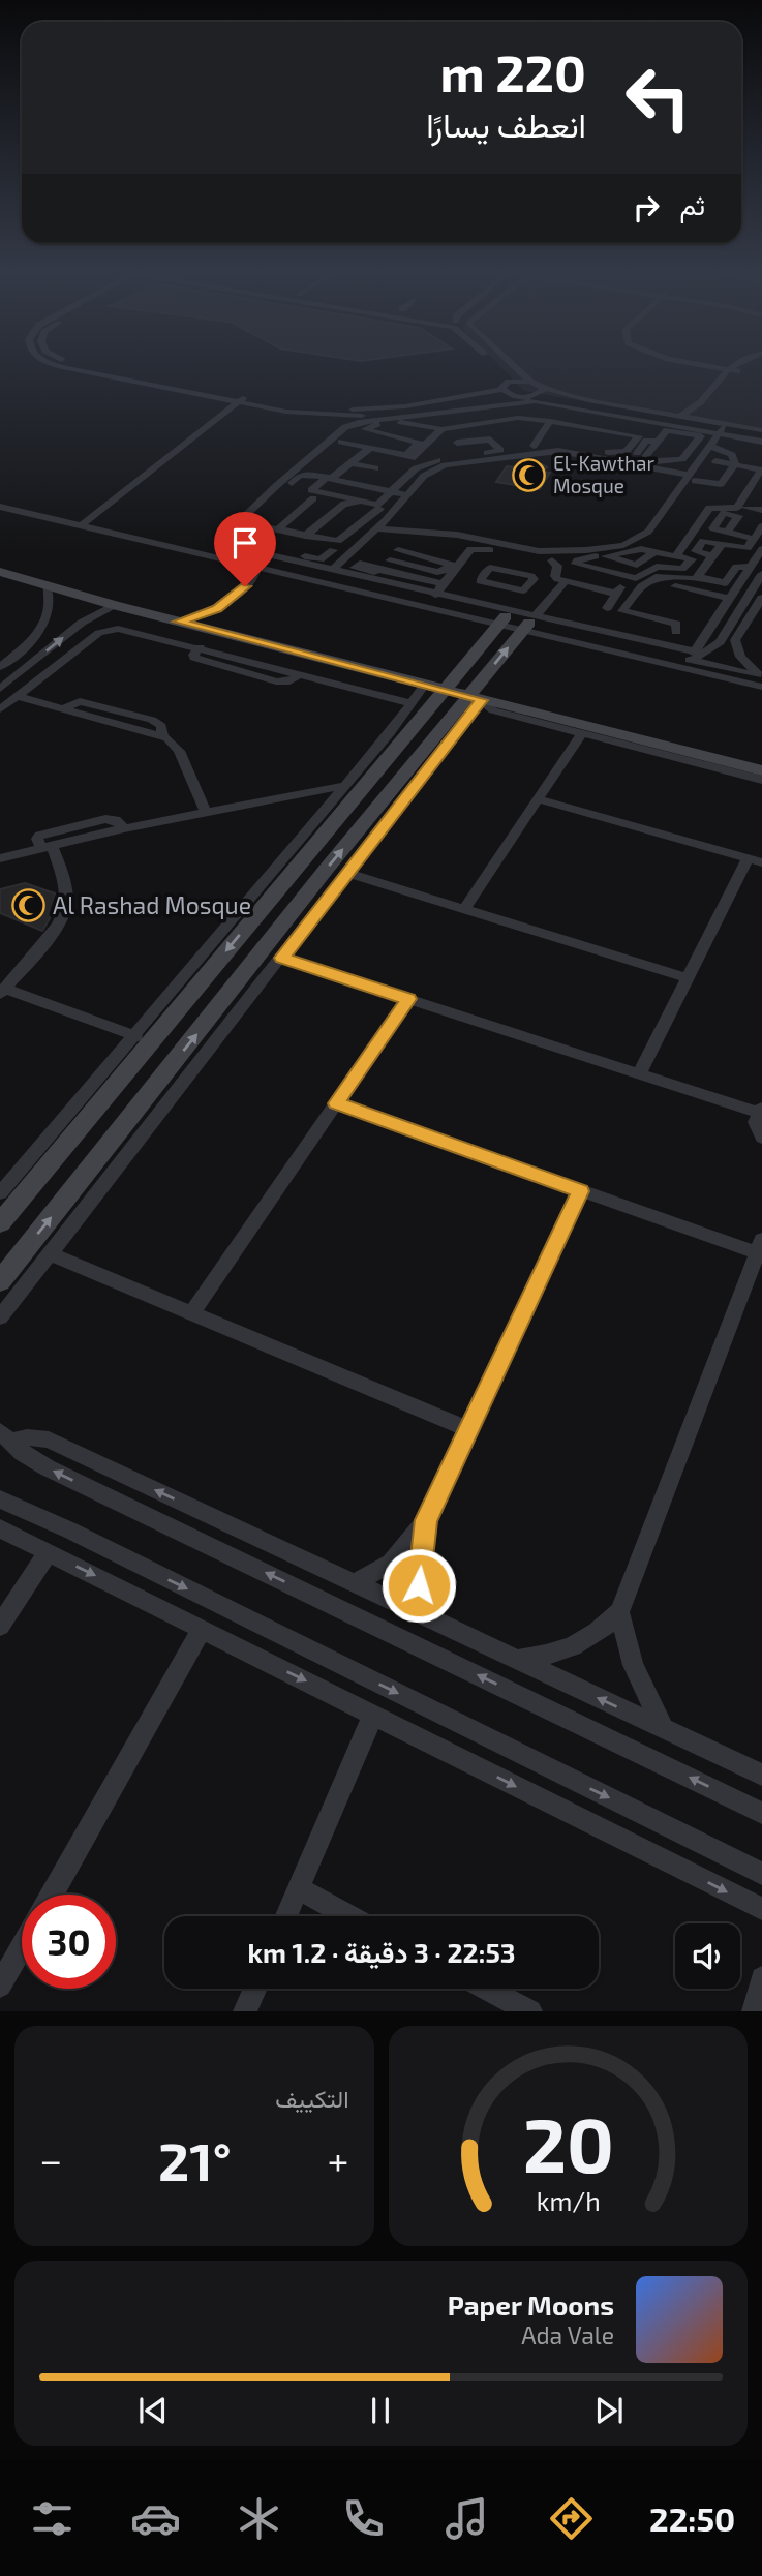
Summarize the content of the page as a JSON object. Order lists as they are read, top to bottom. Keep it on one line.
{"places":{"mosque":["El-Kawthar Mosque","Al Rashad Mosque"]},"page":{"turn":["220 m","انعطف يسارًا"],"then":"ثم","limit":"30","trip":"22:53 · 3 دقيقة · 1.2 km","tile":"التكييف","heat":["−","21°","+"],"song":["Paper Moons","Ada Vale"],"tabs":"22:50","gauge":["20","km/h"]}}
